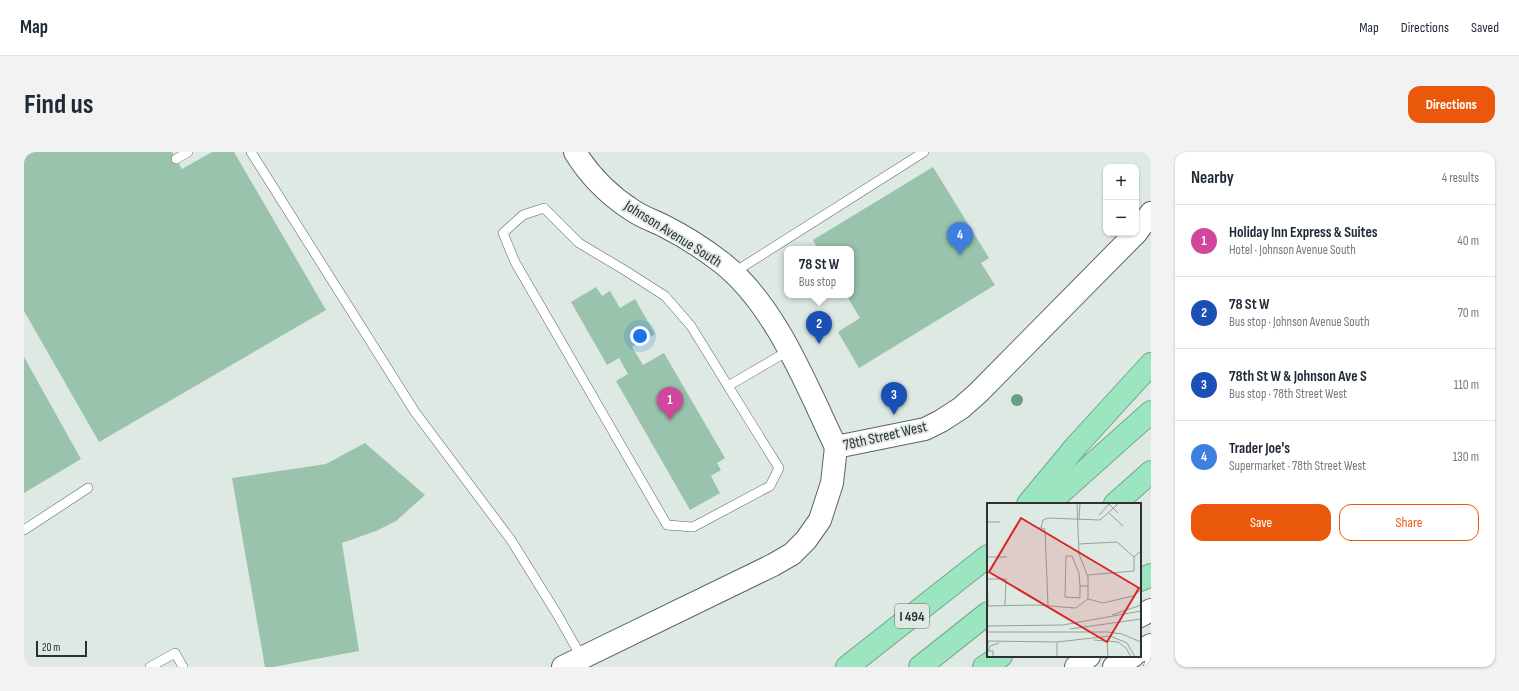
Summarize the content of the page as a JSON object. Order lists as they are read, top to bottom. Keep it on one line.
{"streets":{"highway":["I 494"],"street":["Johnson Avenue South","78th Street West"]},"crossings":[["Johnson Avenue South","78th Street West"]],"scale_bar":"20 m","page":{"header":"Map","nav":["Map","Directions","Saved"],"buttons":["Directions",["Save","Share"]],"title":"Find us","heading":["Nearby","4 results"],"map_buttons":["+","−"],"list":[{"mark":"1","name":"Holiday Inn Express & Suites","note":"Hotel · Johnson Avenue South","value":"40 m"},{"mark":"2","name":"78 St W","note":"Bus stop · Johnson Avenue South","value":"70 m"},{"mark":"3","name":"78th St W & Johnson Ave S","note":"Bus stop · 78th Street West","value":"110 m"},{"mark":"4","name":"Trader Joe's","note":"Supermarket · 78th Street West","value":"130 m"}],"pins":["4","2","3","1"],"popup":["78 St W","Bus stop"],"scale":"20 m"}}
